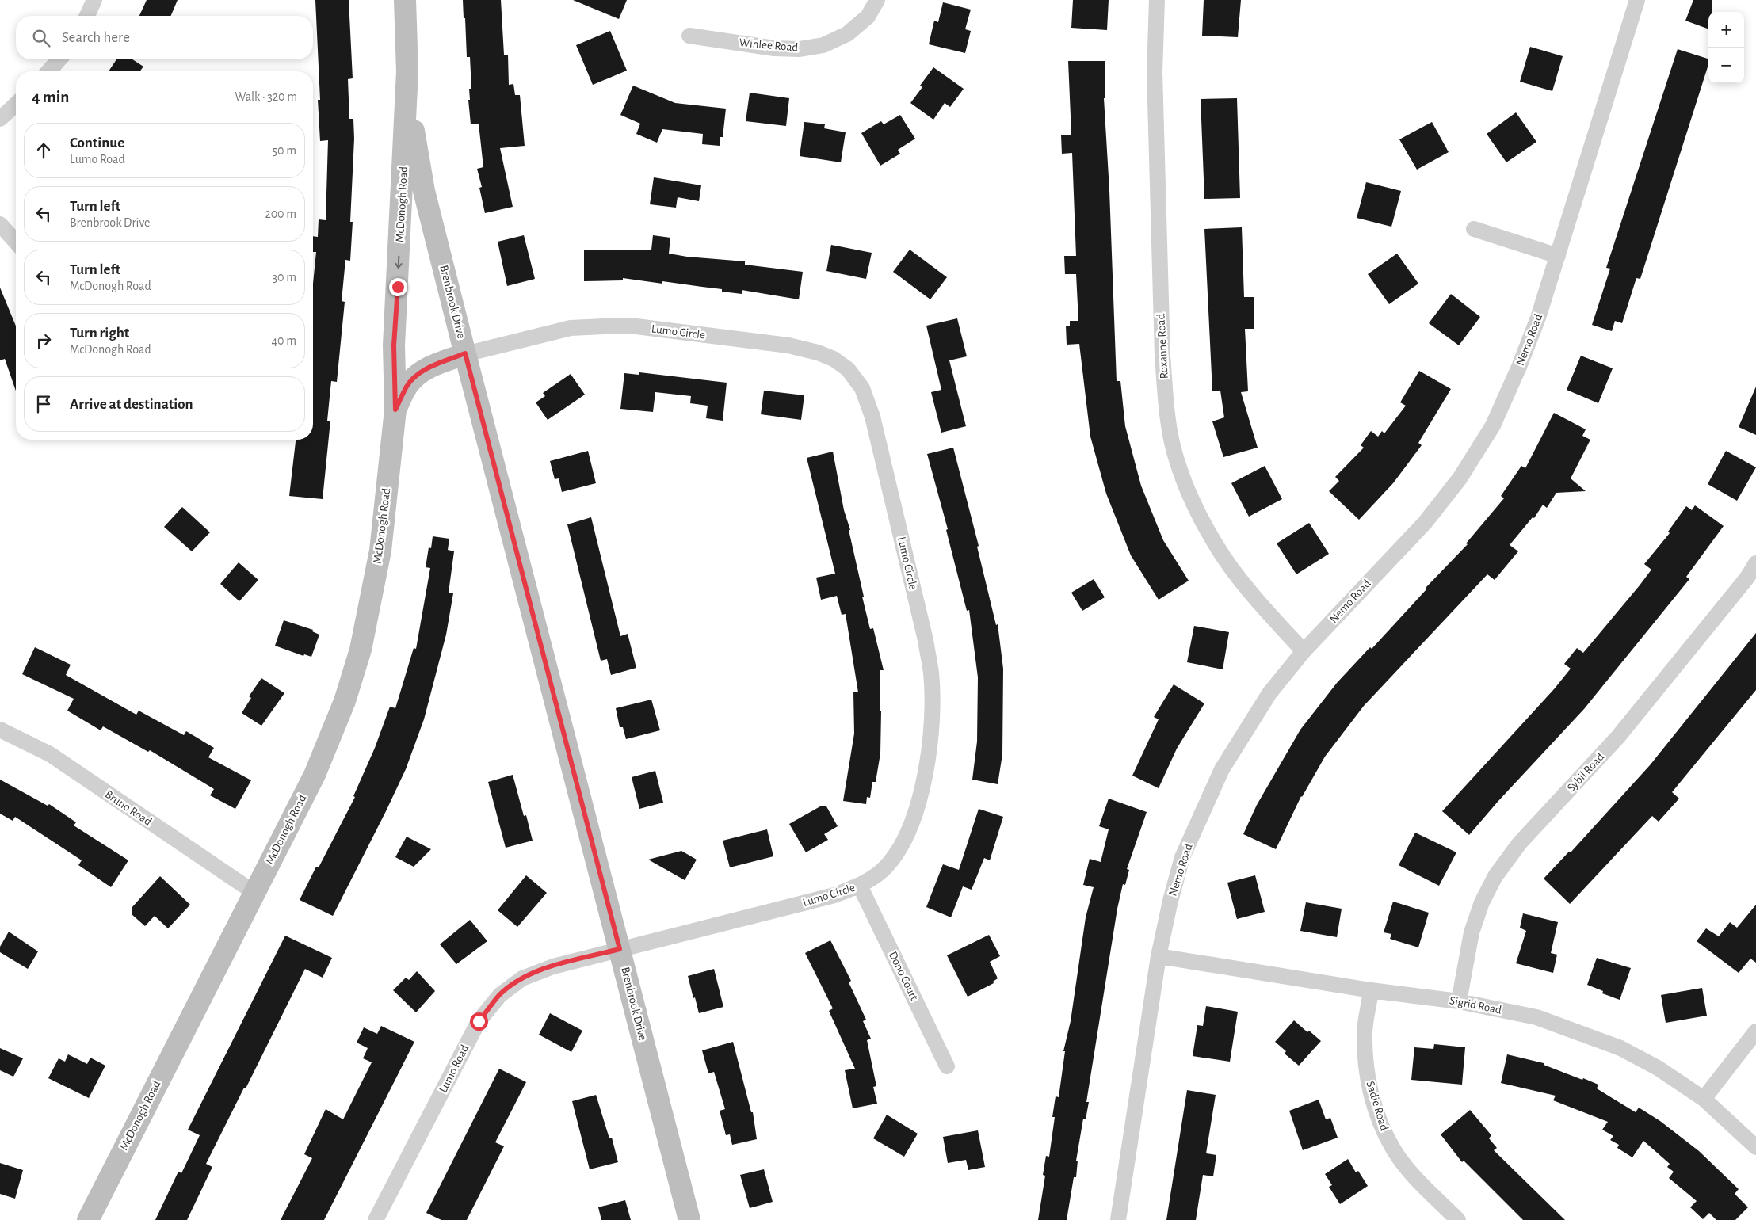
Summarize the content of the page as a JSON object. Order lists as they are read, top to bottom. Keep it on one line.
{"streets":{"street":["Winlee Road","McDonogh Road","Brenbrook Drive","Lumo Circle","Nemo Road","Roxanne Road","Sybil Road","Bruno Road","Dono Court","Sigrid Road","Lumo Road","Sadie Road"]},"crossings":[["McDonogh Road","Brenbrook Drive"],["McDonogh Road","Lumo Circle"],["McDonogh Road","Bruno Road"],["Brenbrook Drive","Lumo Circle"],["Brenbrook Drive","Lumo Road"],["Lumo Circle","Dono Court"],["Lumo Circle","Lumo Road"],["Nemo Road","Roxanne Road"],["Nemo Road","Sigrid Road"],["Sybil Road","Sigrid Road"],["Sigrid Road","Sadie Road"]],"page":{"map_buttons":["+","−"],"search":"Search here","heading":["4 min","Walk · 320 m"],"list":[["Continue","Lumo Road","50 m"],["Turn left","Brenbrook Drive","200 m"],["Turn left","McDonogh Road","30 m"],["Turn right","McDonogh Road","40 m"],"Arrive at destination"]}}
